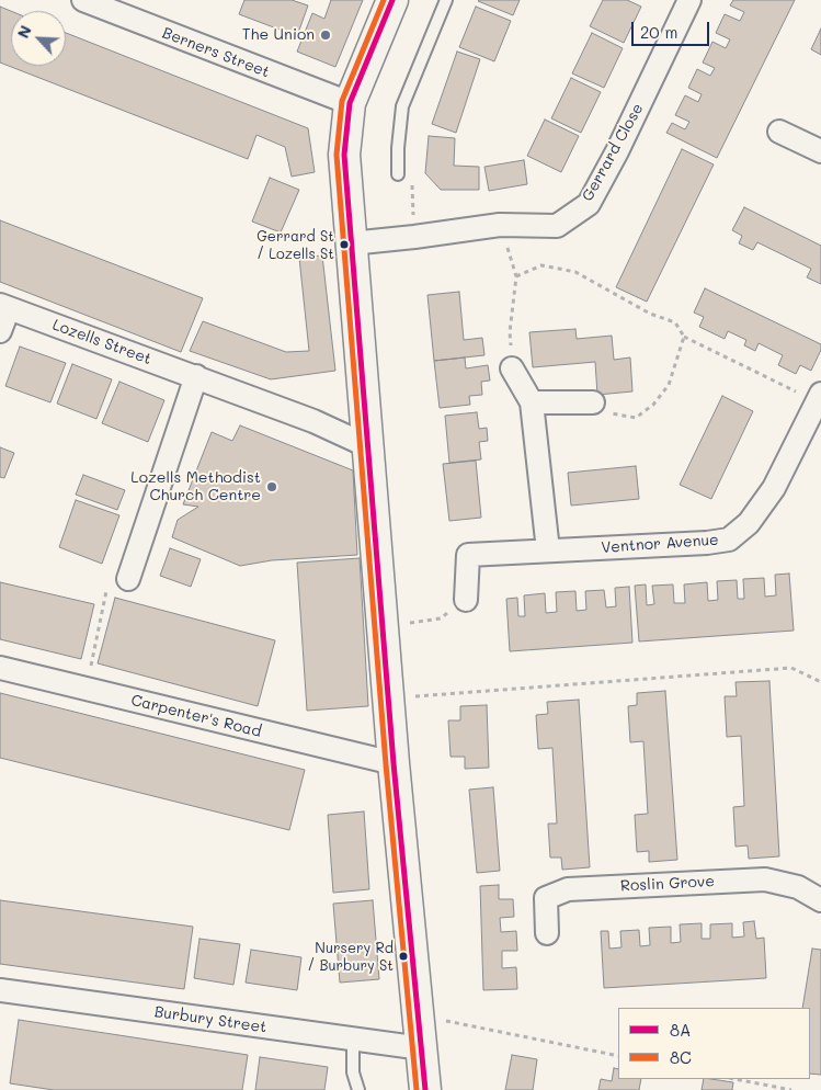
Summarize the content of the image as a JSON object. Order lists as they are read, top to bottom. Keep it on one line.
{"streets":{"street":["Berners Street","Gerrard Close","Lozells Street","Ventnor Avenue","Carpenter's Road","Roslin Grove","Burbury Street"]},"places":["The Union","Gerrard St / Lozells St","Lozells Methodist Church Centre","Nursery Rd / Burbury St"],"lines":["transit line 8A","transit line 8C"],"legend":["8A","8C"],"scale_bar":"20 m","north":"top left"}
